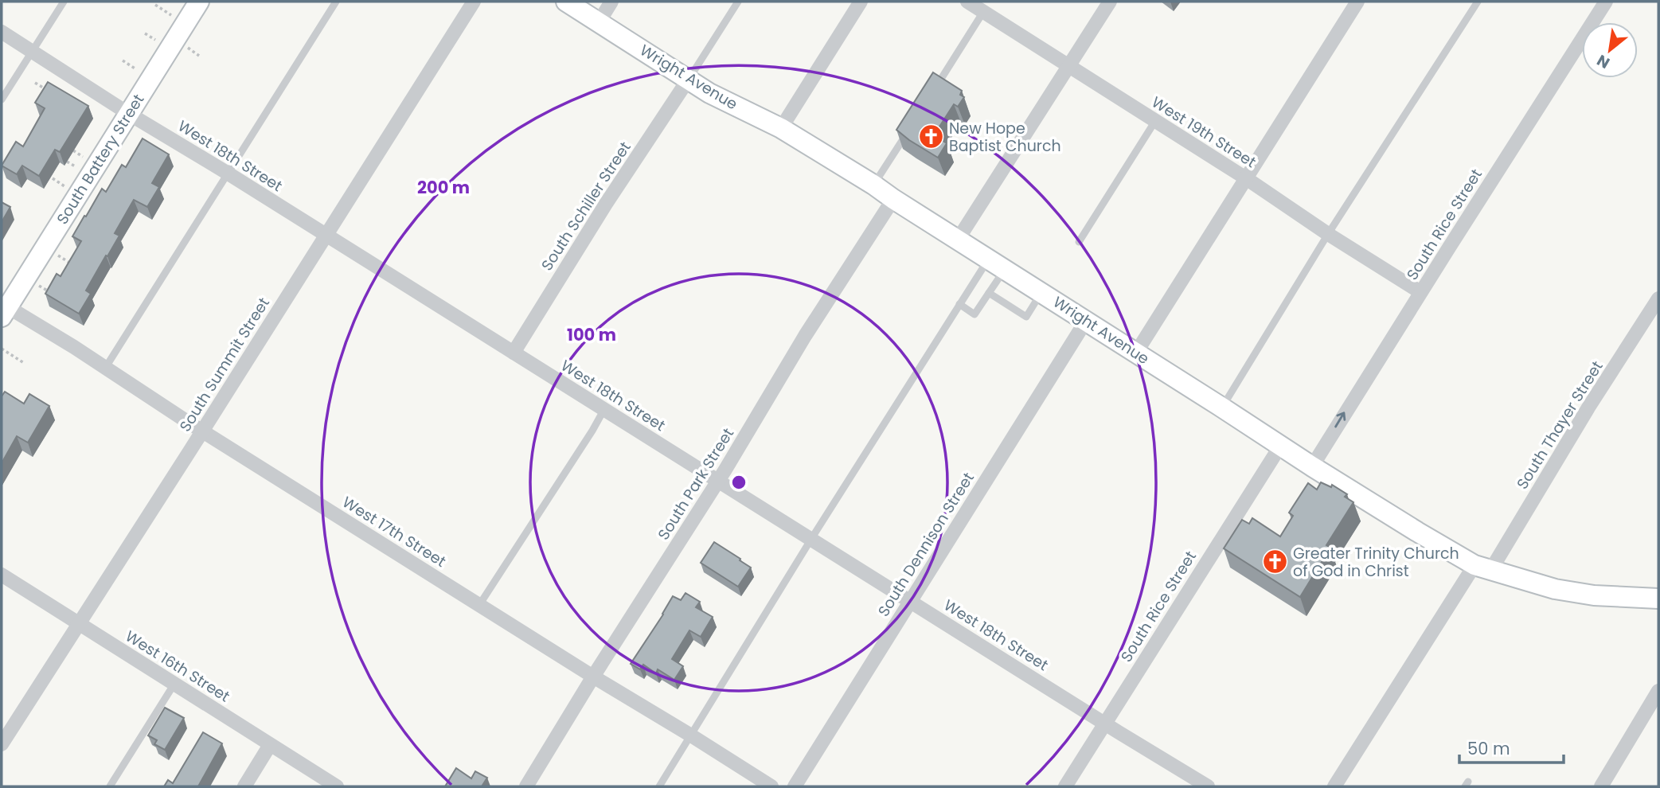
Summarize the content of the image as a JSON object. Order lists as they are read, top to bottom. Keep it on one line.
{"streets":{"main road":["Wright Avenue","South Battery Street"],"street":["West 19th Street","West 18th Street","South Schiller Street","South Rice Street","South Summit Street","South Thayer Street","South Park Street","West 17th Street","South Dennison Street","West 16th Street"]},"crossings":[["Wright Avenue","South Schiller Street"],["Wright Avenue","South Rice Street"],["Wright Avenue","South Thayer Street"],["Wright Avenue","South Park Street"],["Wright Avenue","South Dennison Street"],["West 19th Street","South Rice Street"],["West 18th Street","South Battery Street"],["West 18th Street","South Schiller Street"],["West 18th Street","South Rice Street"],["West 18th Street","South Summit Street"],["West 18th Street","South Park Street"],["West 18th Street","South Dennison Street"],["South Battery Street","West 17th Street"],["South Summit Street","West 17th Street"],["South Summit Street","West 16th Street"],["South Park Street","West 17th Street"]],"places":{"church":["New Hope Baptist Church","Greater Trinity Church of God in Christ"]},"scale_bar":"50 m","north":"bottom left","rings":["200 m","100 m"]}
